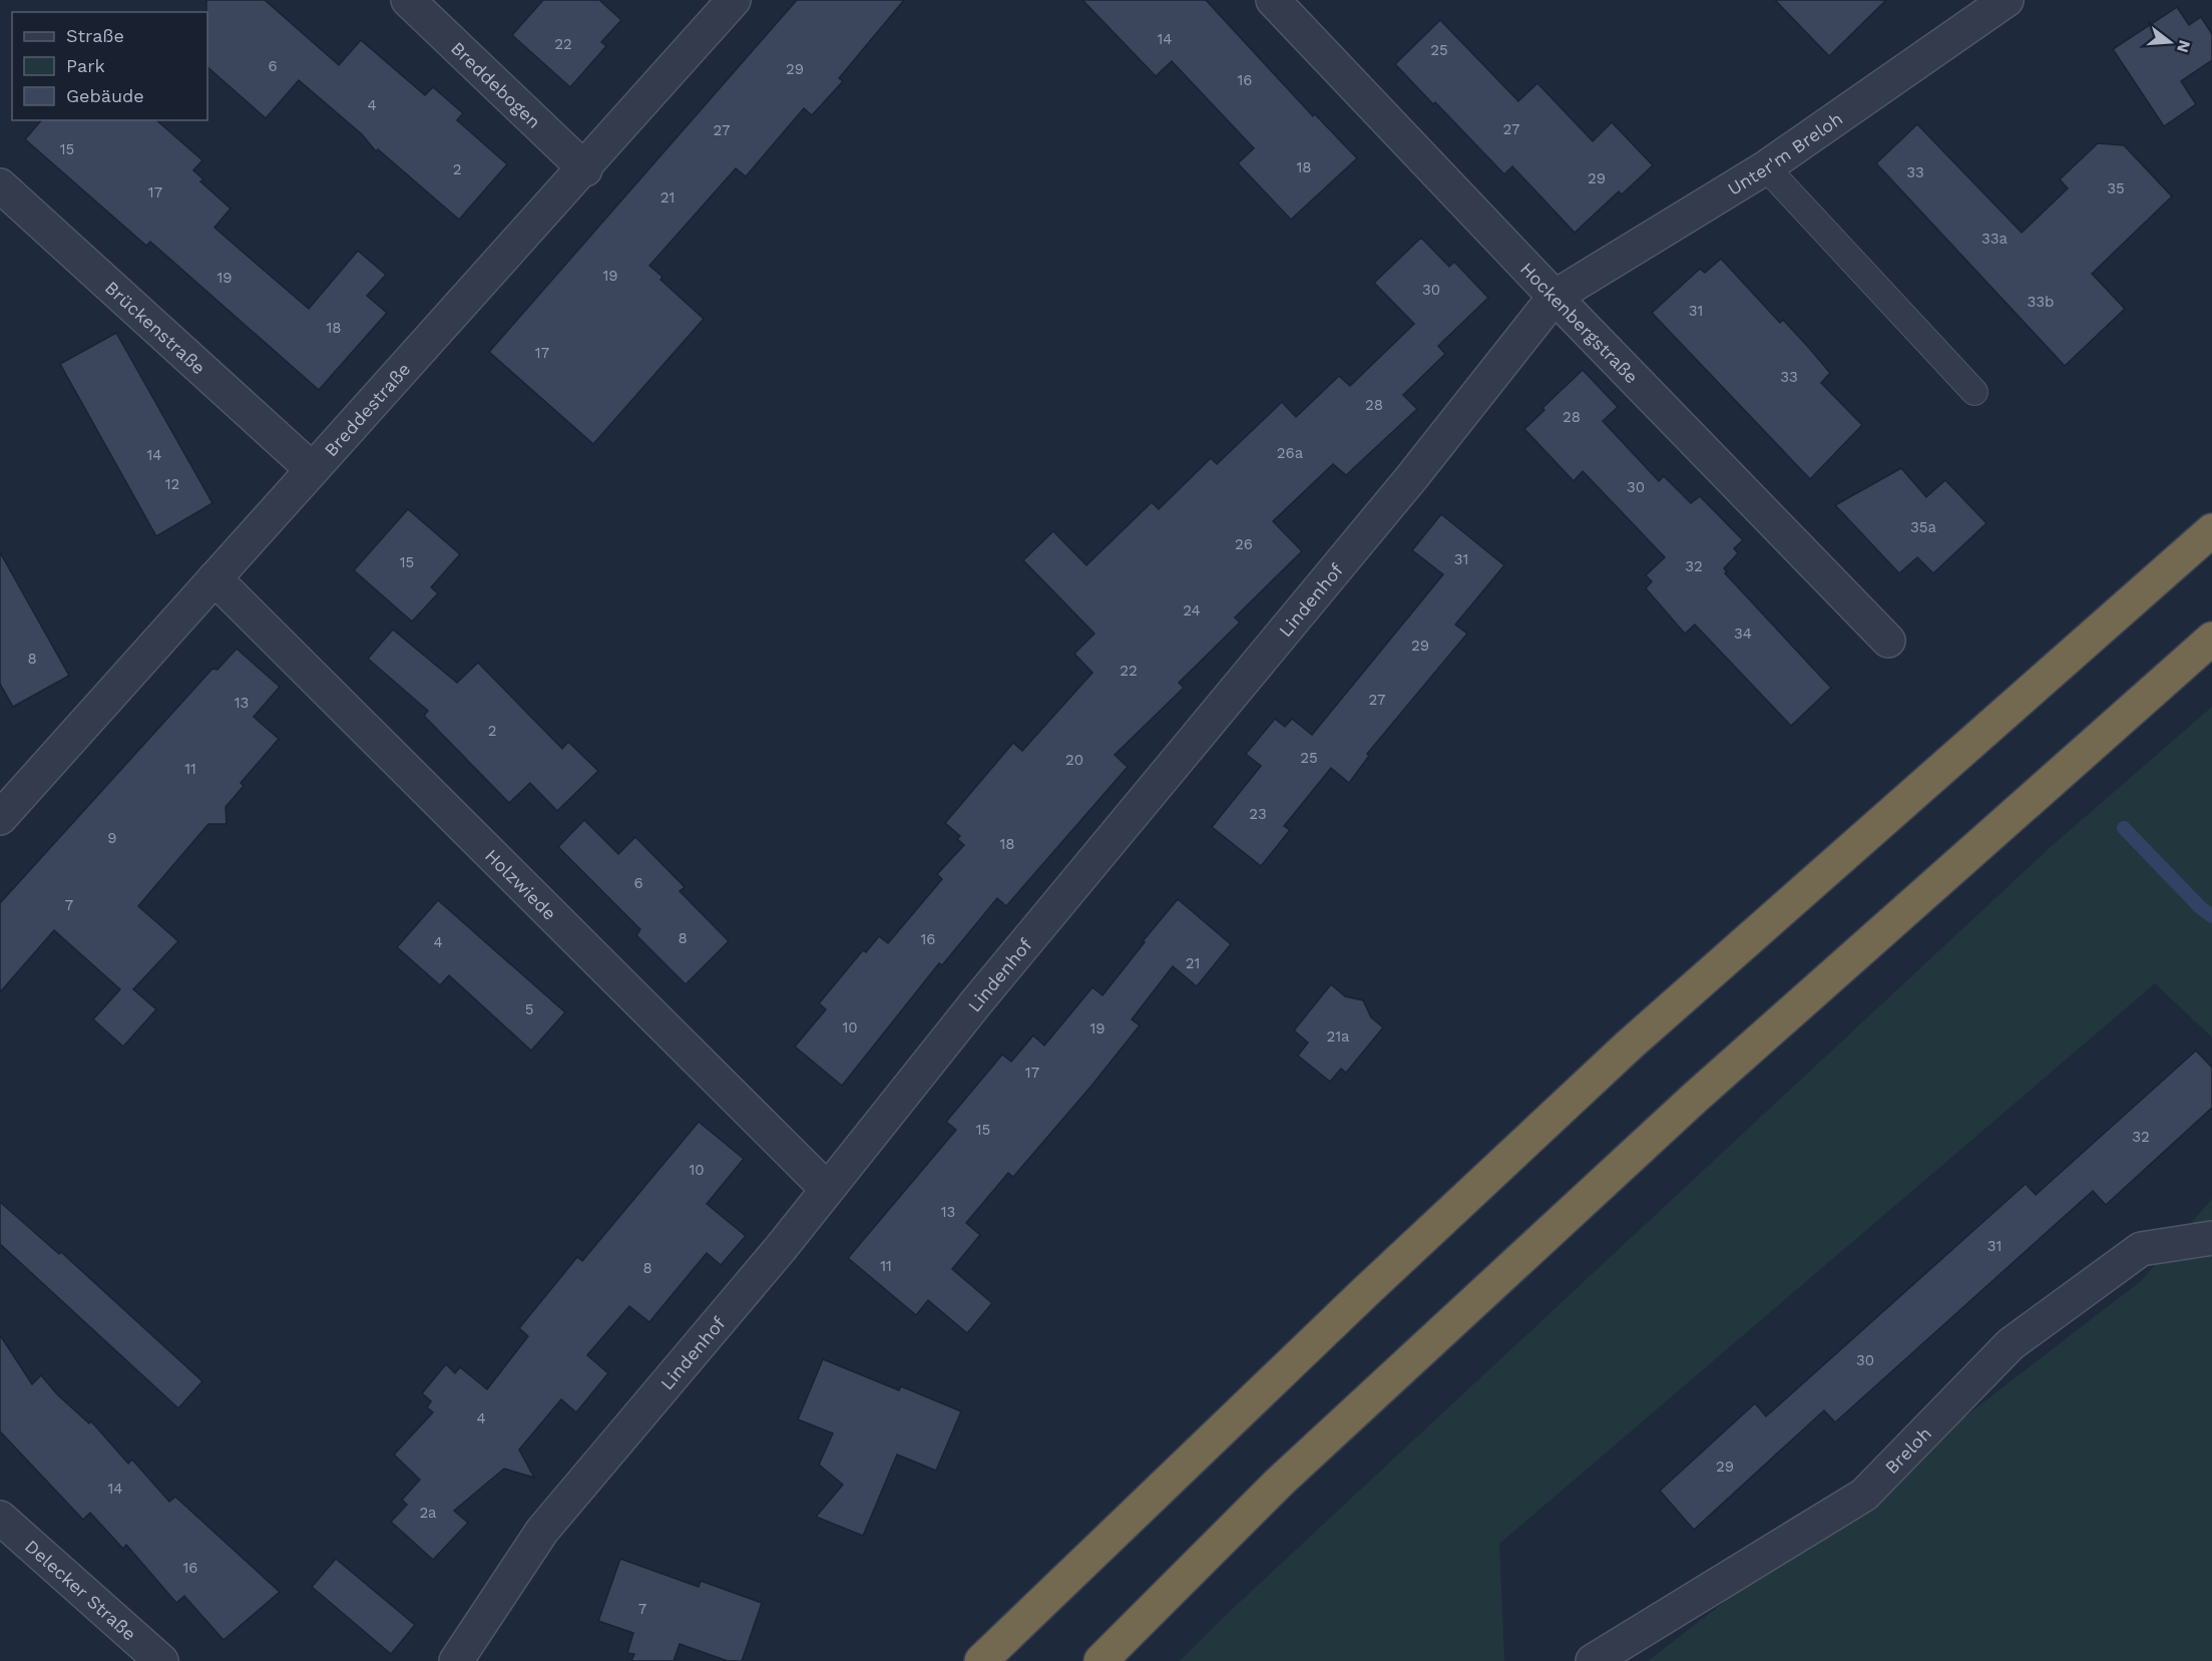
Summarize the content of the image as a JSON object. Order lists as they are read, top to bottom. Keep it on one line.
{"streets":{"street":["Breddebogen","Unter'm Breloh","Hockenbergstraße","Brückenstraße","Breddestraße","Lindenhof","Holzwiede","Breloh","Delecker Straße"]},"crossings":[["Breddebogen","Breddestraße"],["Unter'm Breloh","Hockenbergstraße"],["Unter'm Breloh","Lindenhof"],["Hockenbergstraße","Lindenhof"],["Brückenstraße","Breddestraße"],["Breddestraße","Holzwiede"],["Lindenhof","Holzwiede"]],"house_numbers":["14","22","25","6","29","16","4","27","27","15","18","2","33","29","35","17","21","33a","19","19","30","33b","31","18","17","33","28","28","26a","14","12","30","35a","26","31","15","32","24","34","29","8","22","27","13","2","25","20","11","23","9","18","6","7","8","16","4","21","5","10","19","21a","17","15","32","10","13","31","11","8","30","4","29","14","2a","16","7"],"legend":["Straße","Park","Gebäude"],"north":"right"}
